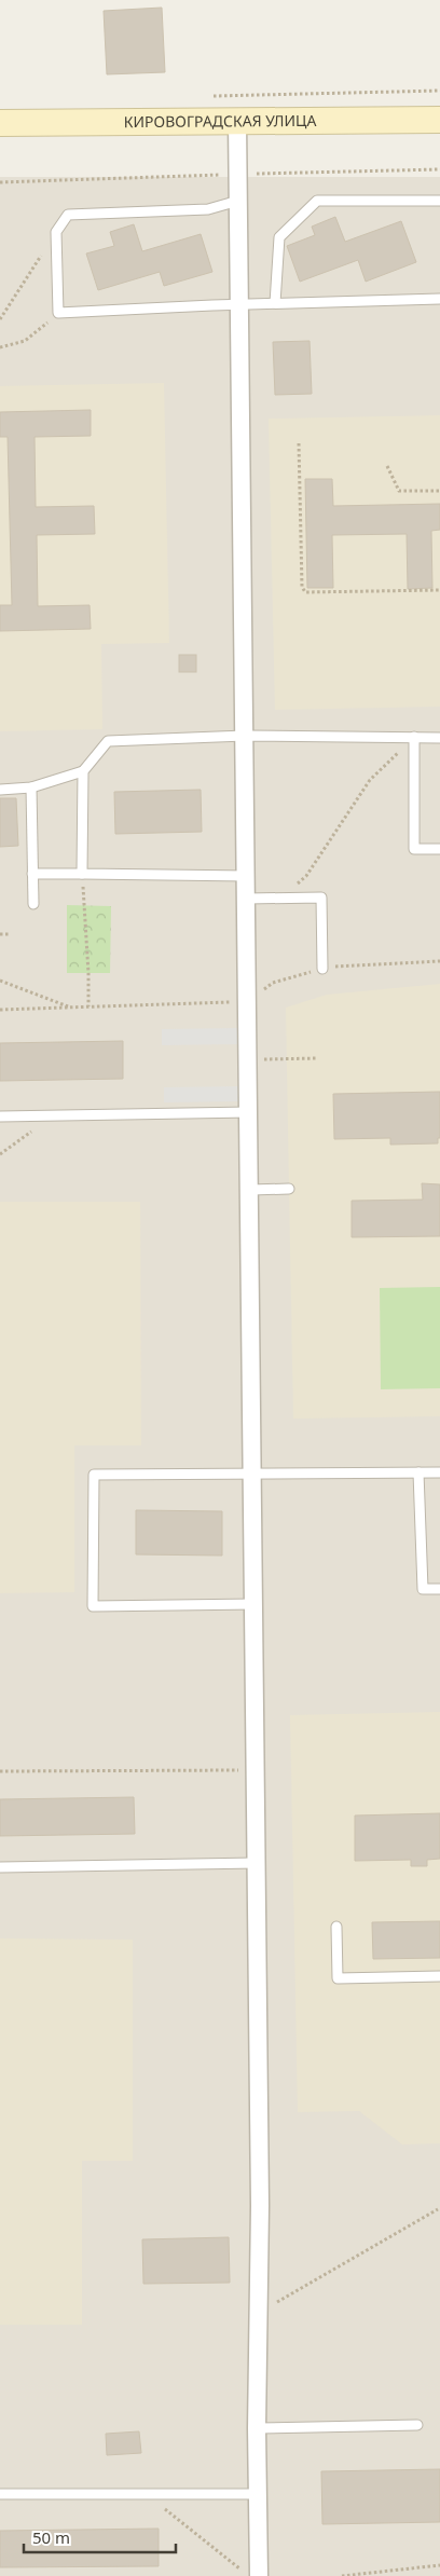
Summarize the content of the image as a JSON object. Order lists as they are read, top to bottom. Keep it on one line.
{"streets":{"street":["КИРОВОГРАДСКАЯ УЛИЦА"]},"scale_bar":"50 m"}
